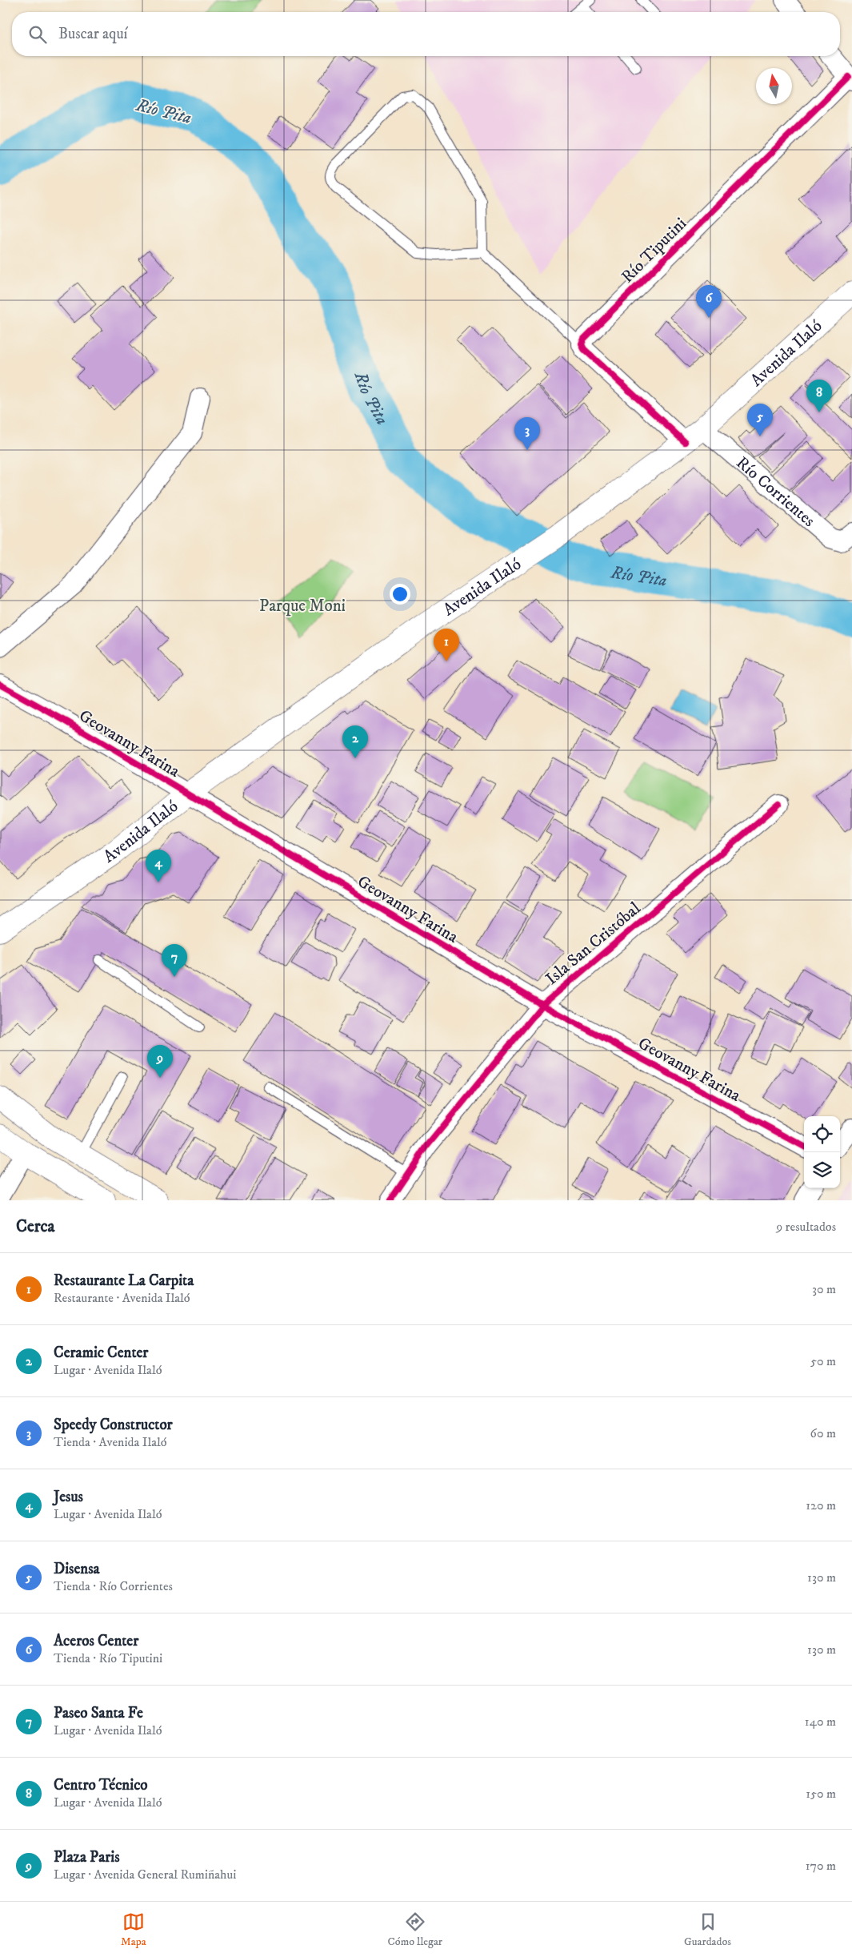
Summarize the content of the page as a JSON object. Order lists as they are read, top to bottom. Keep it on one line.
{"streets":{"main road":["Avenida Ilaló"],"street":["Río Tiputini","Río Corrientes","Geovanny Farina","Isla San Cristóbal"]},"crossings":[["Avenida Ilaló","Río Corrientes"],["Avenida Ilaló","Geovanny Farina"],["Geovanny Farina","Isla San Cristóbal"]],"water":["Río Pita"],"parks":["Parque Moni"],"north":"top","page":{"search":"Buscar aquí","pins":["6","8","5","3","1","2","4","7","9"],"heading":["Cerca","9 resultados"],"list":[{"mark":"1","name":"Restaurante La Carpita","note":"Restaurante · Avenida Ilaló","value":"30 m"},{"mark":"2","name":"Ceramic Center","note":"Lugar · Avenida Ilaló","value":"50 m"},{"mark":"3","name":"Speedy Constructor","note":"Tienda · Avenida Ilaló","value":"60 m"},{"mark":"4","name":"Jesus","note":"Lugar · Avenida Ilaló","value":"120 m"},{"mark":"5","name":"Disensa","note":"Tienda · Río Corrientes","value":"130 m"},{"mark":"6","name":"Aceros Center","note":"Tienda · Río Tiputini","value":"130 m"},{"mark":"7","name":"Paseo Santa Fe","note":"Lugar · Avenida Ilaló","value":"140 m"},{"mark":"8","name":"Centro Técnico","note":"Lugar · Avenida Ilaló","value":"150 m"},{"mark":"9","name":"Plaza Paris","note":"Lugar · Avenida General Rumiñahui","value":"170 m"}],"nav":["Mapa","Cómo llegar","Guardados"]}}
